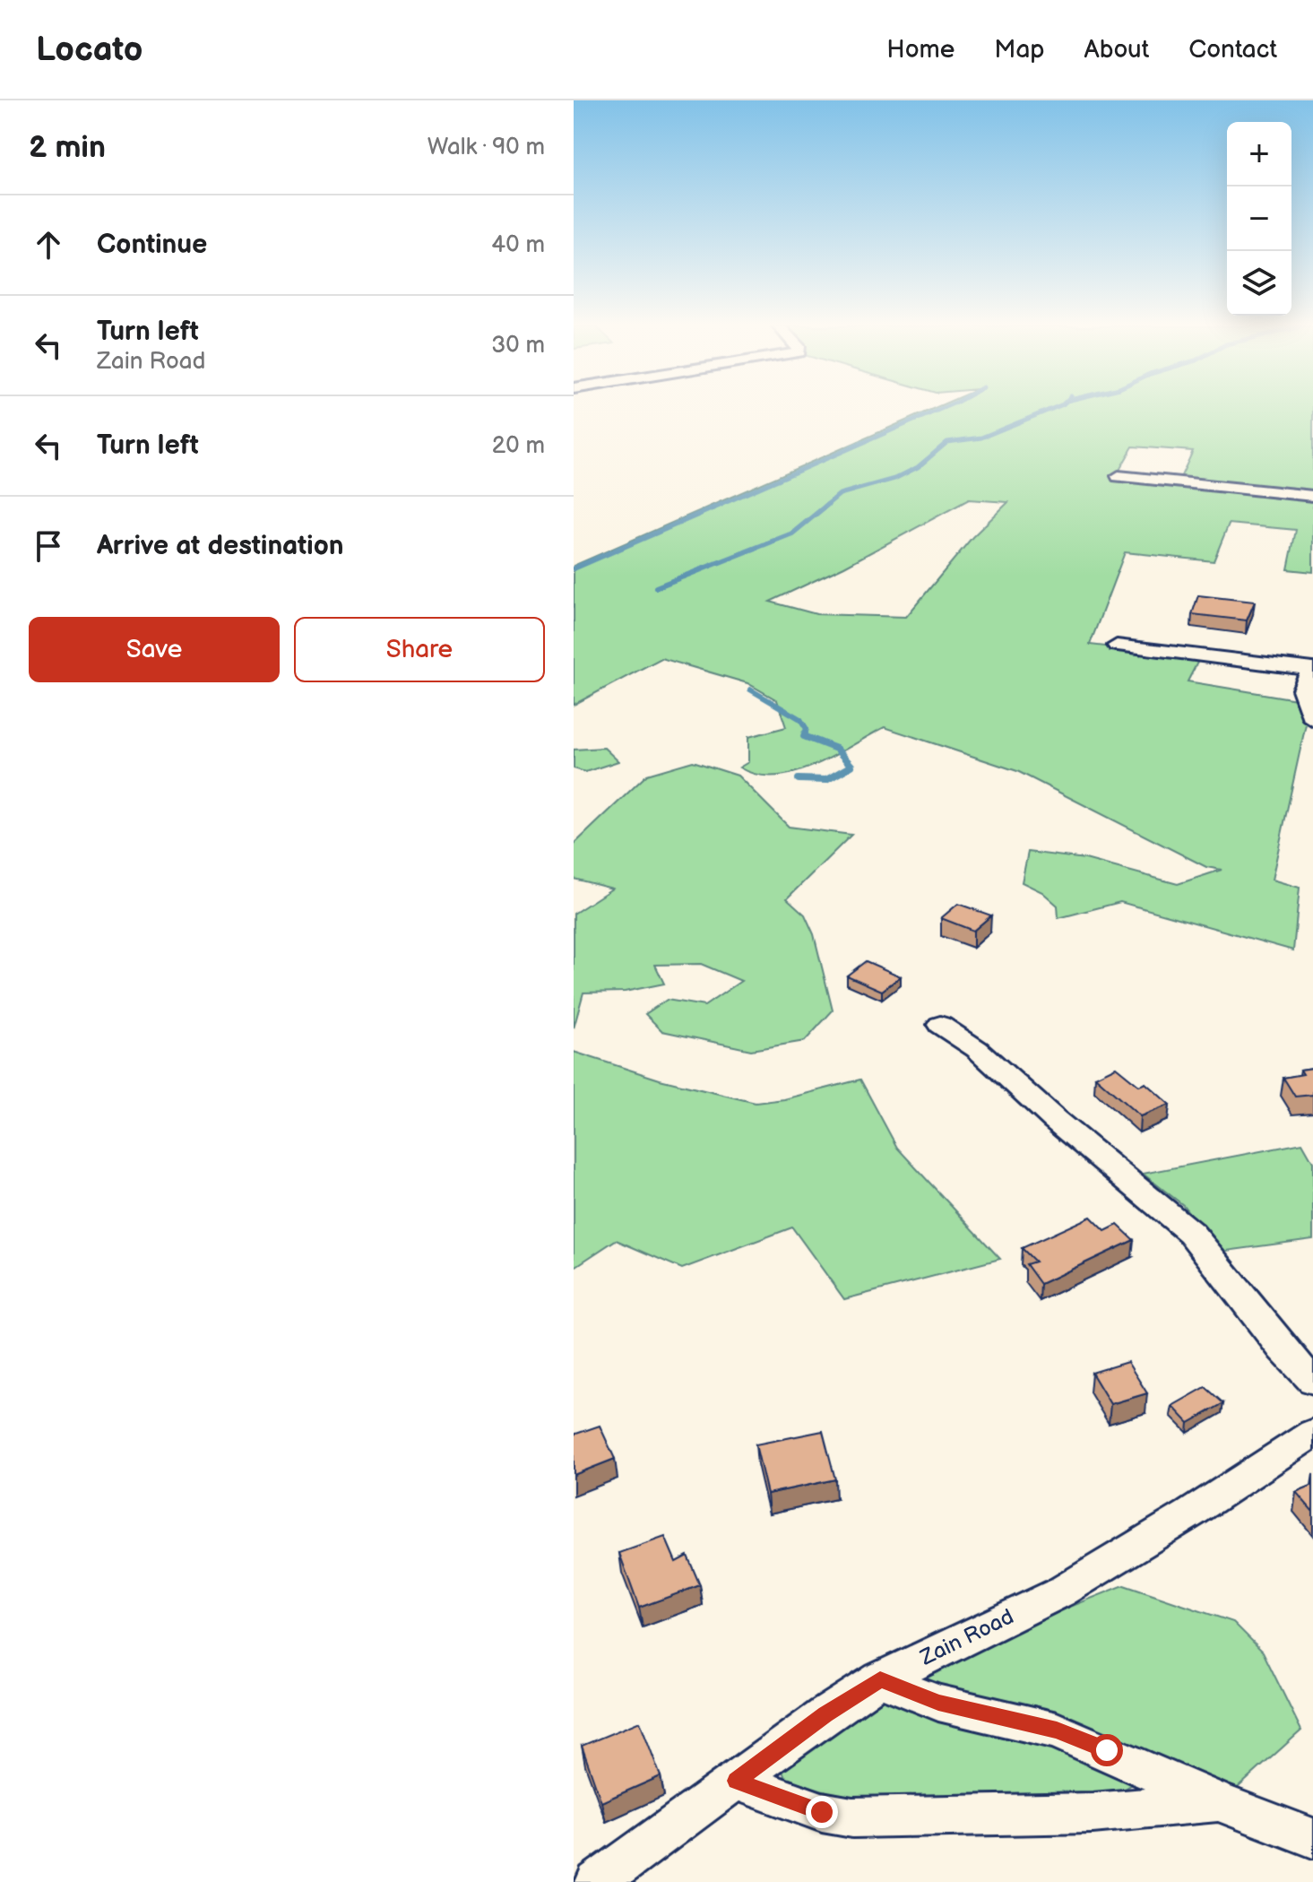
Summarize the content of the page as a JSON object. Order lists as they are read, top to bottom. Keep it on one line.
{"streets":{"street":["Zain Road"]},"page":{"header":"Locato","nav":["Home","Map","About","Contact"],"heading":["2 min","Walk · 90 m"],"map_buttons":["+","−"],"list":[["Continue","40 m"],["Turn left","Zain Road","30 m"],["Turn left","20 m"],"Arrive at destination"],"buttons":["Save","Share"]}}
